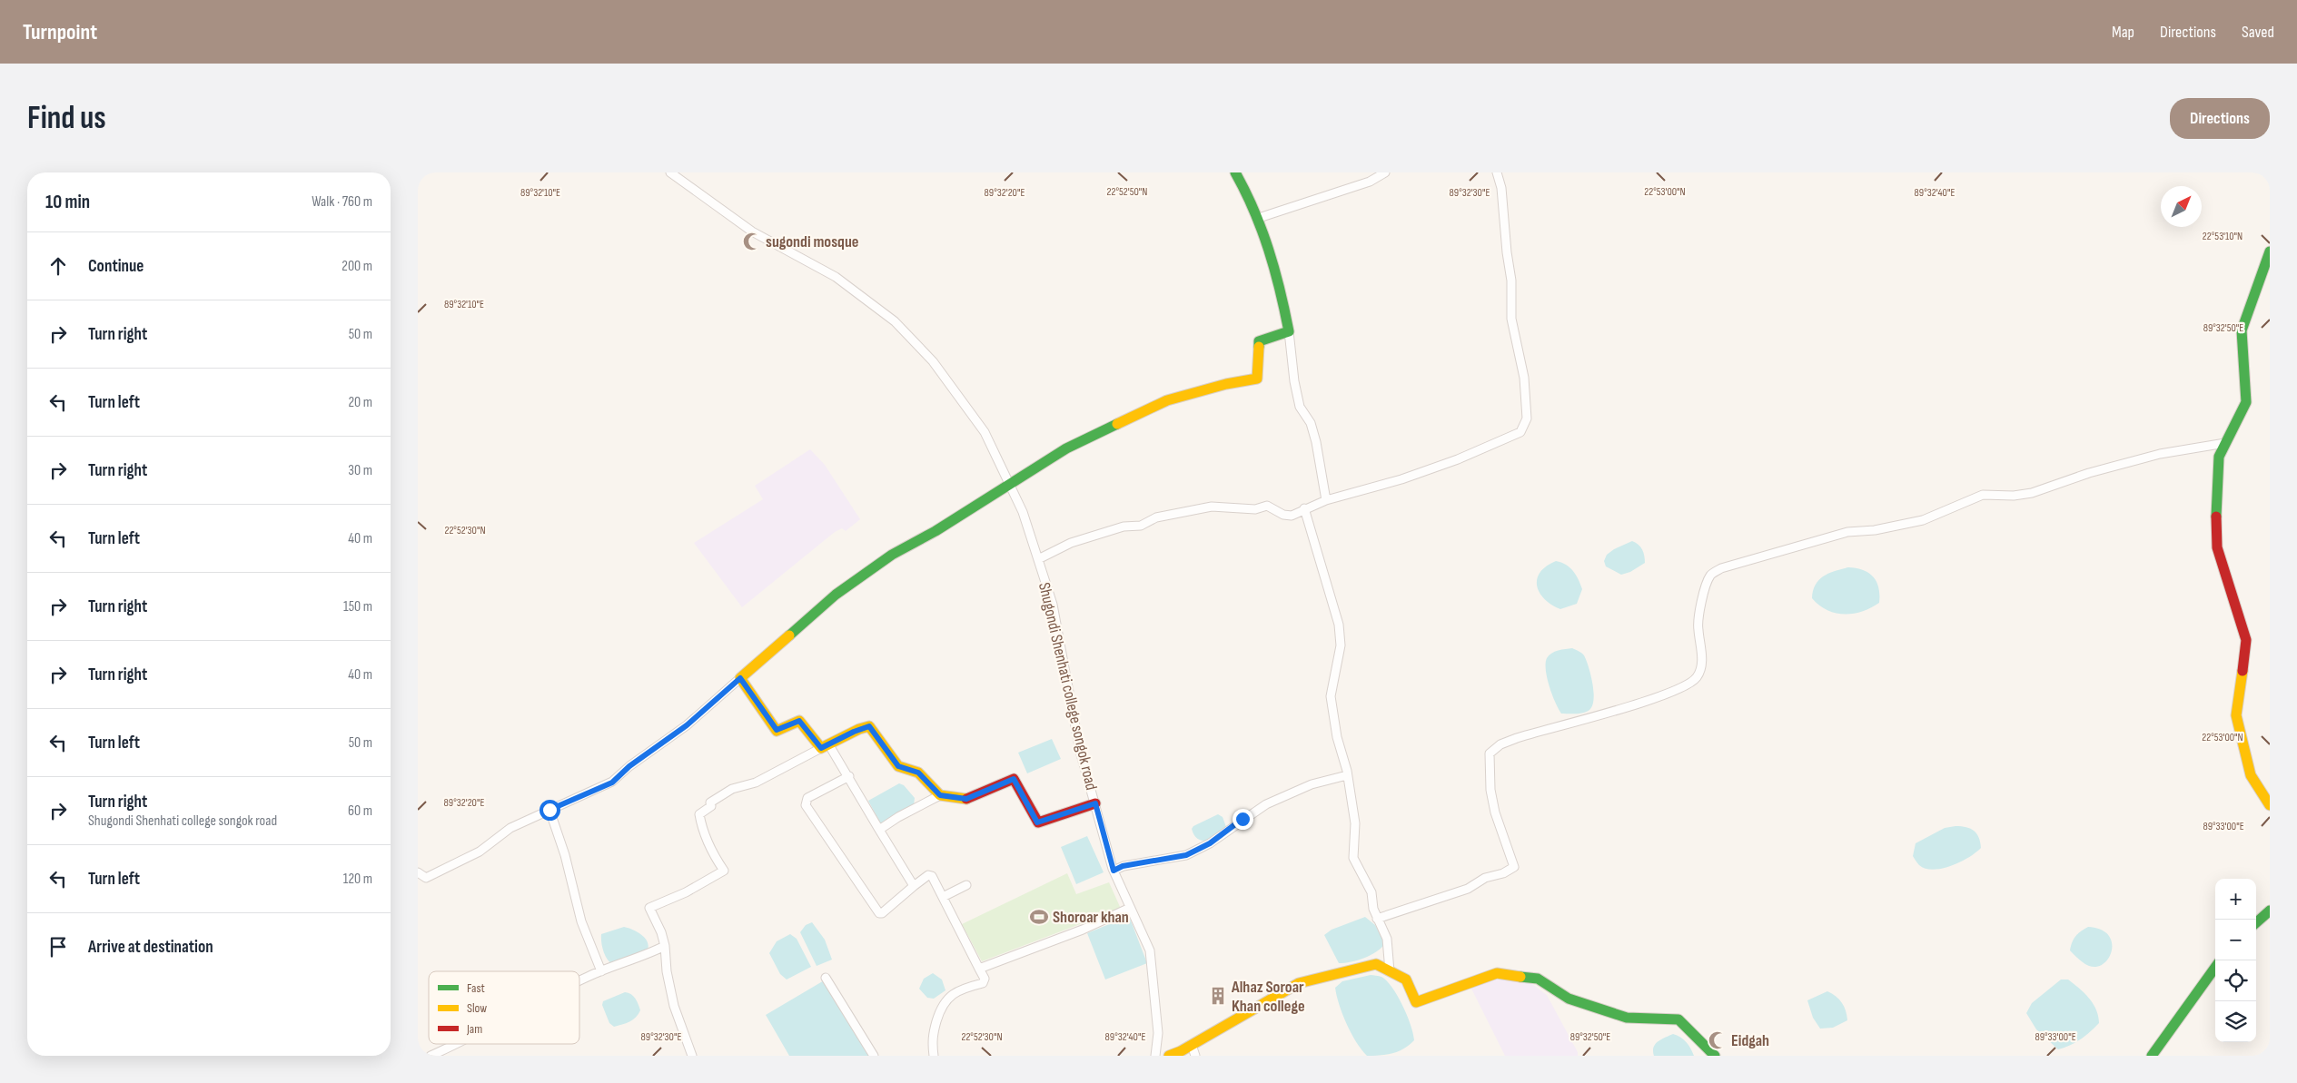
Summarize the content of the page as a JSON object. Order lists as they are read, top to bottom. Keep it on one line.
{"streets":{"street":["Shugondi Shenhati college songok road"]},"places":{"mosque":["sugondi mosque","Eidgah"],"sports":["Shoroar khan"],"building":["Alhaz Soroar Khan college"]},"legend":["Fast","Slow","Jam"],"north":"top right","page":{"header":"Turnpoint","nav":["Map","Directions","Saved"],"buttons":"Directions","title":"Find us","heading":["10 min","Walk · 760 m"],"list":[["Continue","200 m"],["Turn right","50 m"],["Turn left","20 m"],["Turn right","30 m"],["Turn left","40 m"],["Turn right","150 m"],["Turn right","40 m"],["Turn left","50 m"],["Turn right","Shugondi Shenhati college songok road","60 m"],["Turn left","120 m"],"Arrive at destination"],"map_buttons":["+","−"]},"coordinates":["22°52'50\"N","22°53'00\"N","89°32'10\"E","89°32'20\"E","89°32'30\"E","89°32'40\"E","22°53'10\"N","89°32'50\"E","22°52'30\"N","89°33'00\"E"]}
